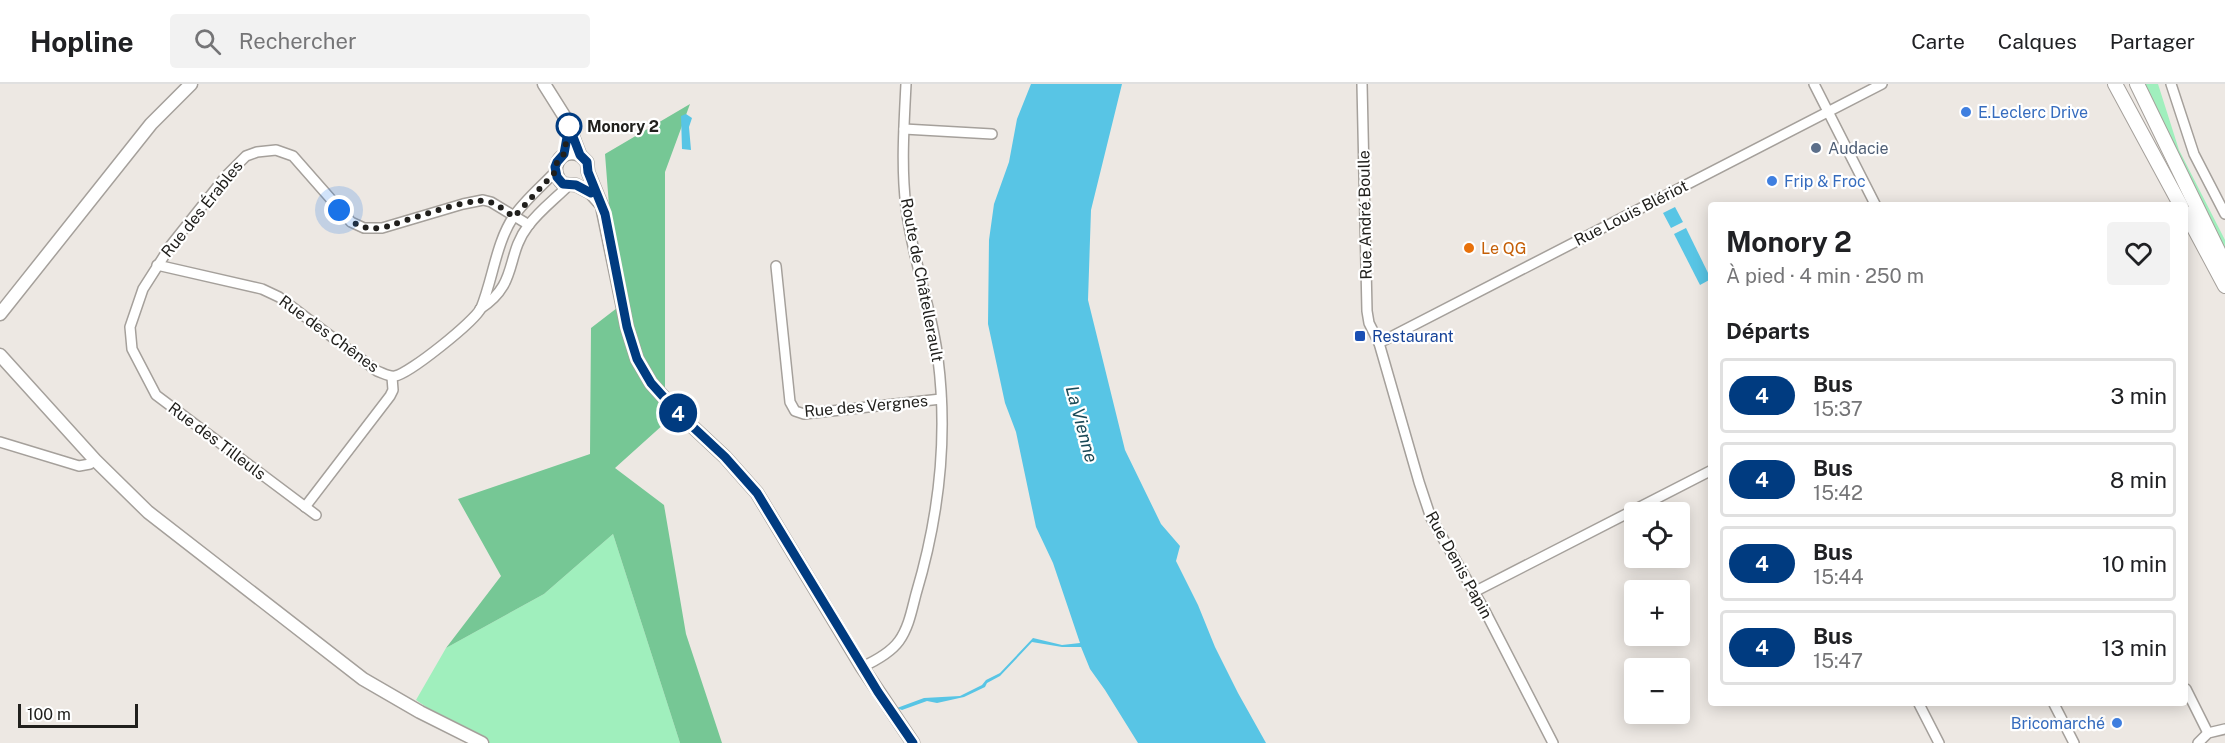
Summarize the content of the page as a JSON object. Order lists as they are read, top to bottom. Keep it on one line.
{"streets":{"street":["Rue des Érables","Rue Louis Blériot","Rue André Boulle","Route de Châtellerault","Rue des Chênes","Rue des Vergnes","Rue des Tilleuls","Rue Denis Papin"]},"crossings":[["Rue des Érables","Rue des Chênes"],["Rue des Érables","Rue des Tilleuls"],["Rue Louis Blériot","Rue André Boulle"],["Rue Louis Blériot","Rue Denis Papin"],["Rue André Boulle","Rue Denis Papin"],["Route de Châtellerault","Rue des Vergnes"],["Rue des Chênes","Rue des Tilleuls"]],"water":["La Vienne"],"places":{"other":["E.Leclerc Drive","Monory 2","Audacie","Frip & Froc","Le QG","Bricomarché"],"transit":["Restaurant"]},"lines":["bus line 4"],"scale_bar":"100 m","page":{"header":"Hopline","search":"Rechercher","nav":["Carte","Calques","Partager"],"on_map":"4","heading":[["Monory 2","À pied · 4 min · 250 m"],"Départs"],"list":[{"mark":"4","name":"Bus","note":"15:37","value":"3 min"},{"mark":"4","name":"Bus","note":"15:42","value":"8 min"},{"mark":"4","name":"Bus","note":"15:44","value":"10 min"},{"mark":"4","name":"Bus","note":"15:47","value":"13 min"}],"map_buttons":["+","−"],"scale":"100 m"}}
